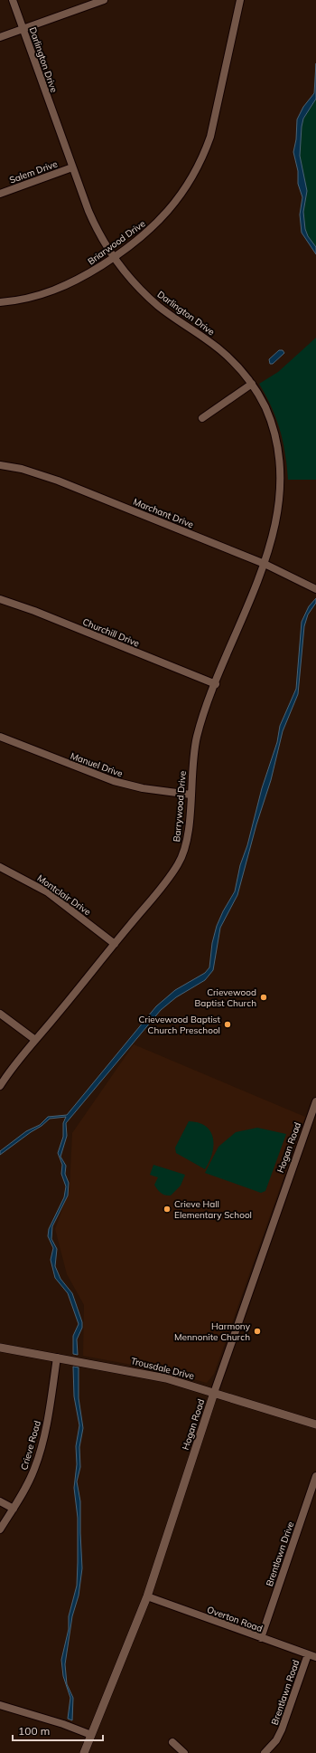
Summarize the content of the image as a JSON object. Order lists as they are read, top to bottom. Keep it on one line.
{"streets":{"street":["Darlington Drive","Salem Drive","Briarwood Drive","Marchant Drive","Churchill Drive","Manuel Drive","Barrywood Drive","Montclair Drive","Hogan Road","Trousdale Drive","Crieve Road","Brentlawn Drive","Overton Road","Brentlawn Road"]},"crossings":[["Darlington Drive","Salem Drive"],["Darlington Drive","Briarwood Drive"],["Darlington Drive","Marchant Drive"],["Darlington Drive","Barrywood Drive"],["Marchant Drive","Barrywood Drive"],["Churchill Drive","Barrywood Drive"],["Manuel Drive","Barrywood Drive"],["Barrywood Drive","Montclair Drive"],["Hogan Road","Trousdale Drive"],["Hogan Road","Overton Road"],["Trousdale Drive","Crieve Road"],["Brentlawn Drive","Overton Road"],["Overton Road","Brentlawn Road"]],"places":["Crievewood Baptist Church","Crievewood Baptist Church Preschool","Crieve Hall Elementary School","Harmony Mennonite Church"],"scale_bar":"100 m"}
